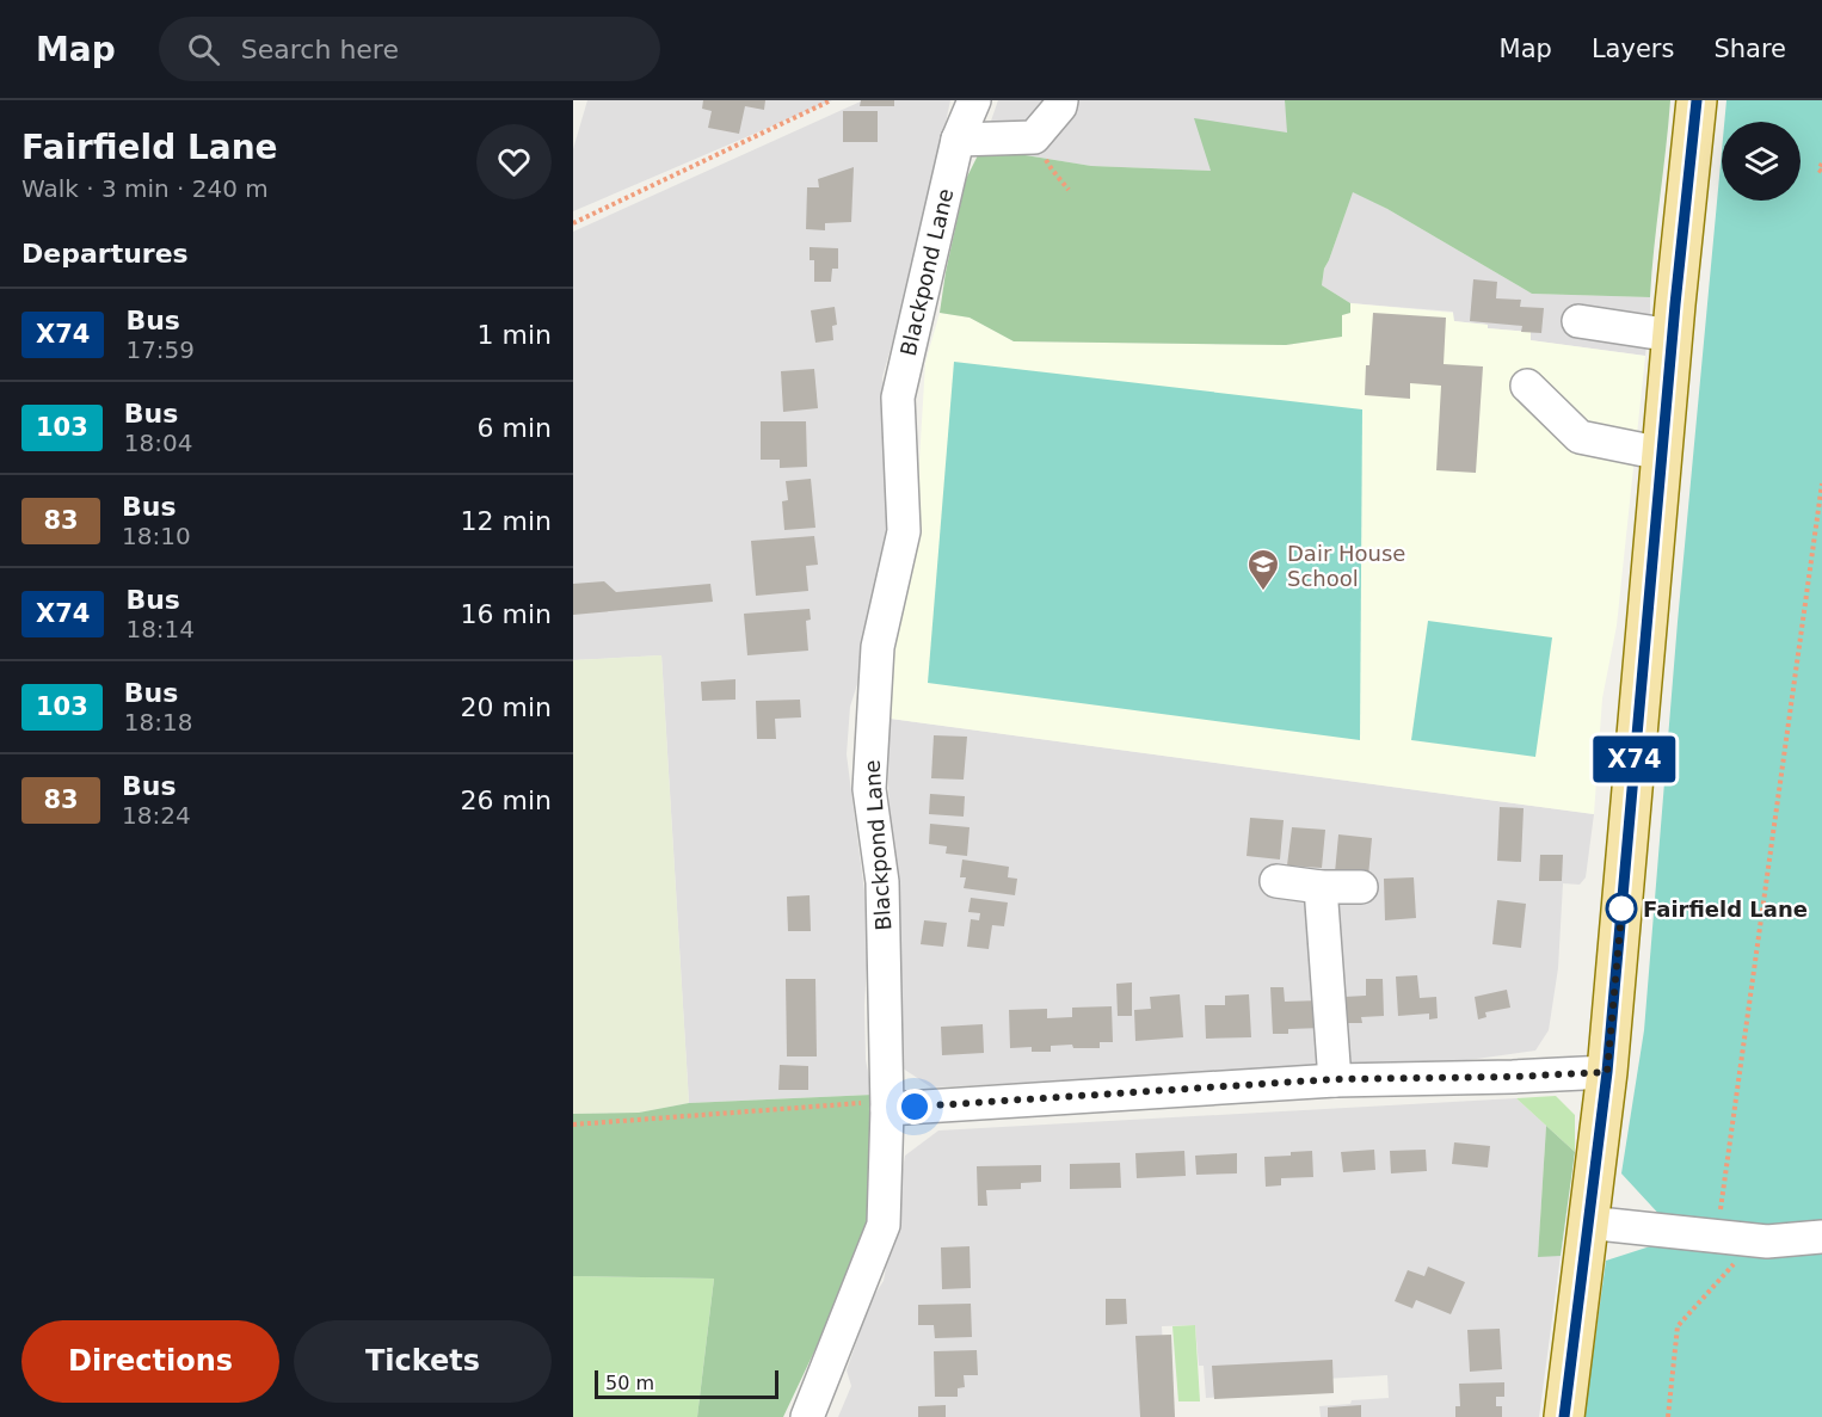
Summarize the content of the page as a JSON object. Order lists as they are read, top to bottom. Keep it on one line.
{"streets":{"street":["Blackpond Lane"]},"places":{"school or university":["Dair House School"],"other":["Fairfield Lane"]},"lines":["bus line X74"],"scale_bar":"50 m","page":{"header":"Map","search":"Search here","nav":["Map","Layers","Share"],"heading":[["Fairfield Lane","Walk · 3 min · 240 m"],"Departures"],"on_map":"X74","list":[{"mark":"X74","name":"Bus","note":"17:59","value":"1 min"},{"mark":"103","name":"Bus","note":"18:04","value":"6 min"},{"mark":"83","name":"Bus","note":"18:10","value":"12 min"},{"mark":"X74","name":"Bus","note":"18:14","value":"16 min"},{"mark":"103","name":"Bus","note":"18:18","value":"20 min"},{"mark":"83","name":"Bus","note":"18:24","value":"26 min"}],"buttons":["Directions","Tickets"],"scale":"50 m"}}
